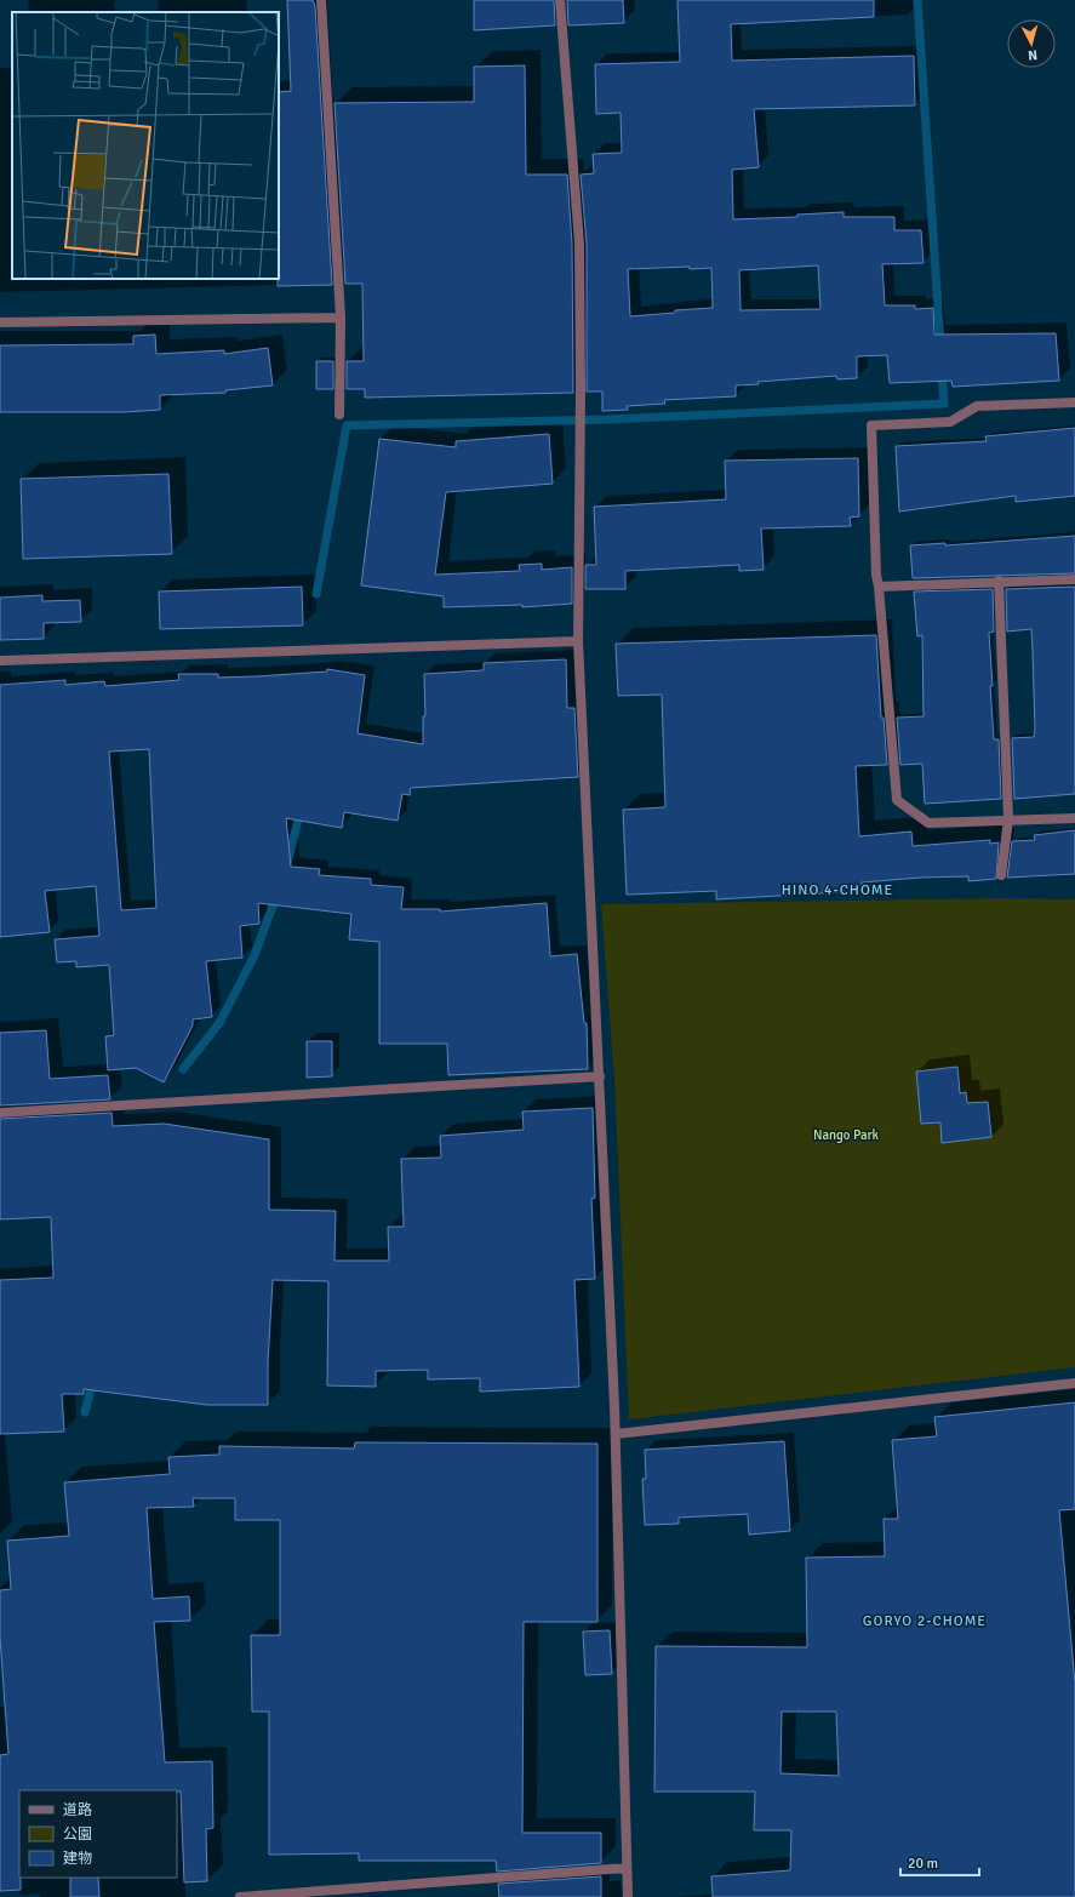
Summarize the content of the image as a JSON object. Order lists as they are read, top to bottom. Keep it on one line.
{"districts":["HINO 4-CHOME","GORYO 2-CHOME"],"parks":["Nango Park"],"legend":["道路","公園","建物"],"scale_bar":"20 m","north":"bottom"}
